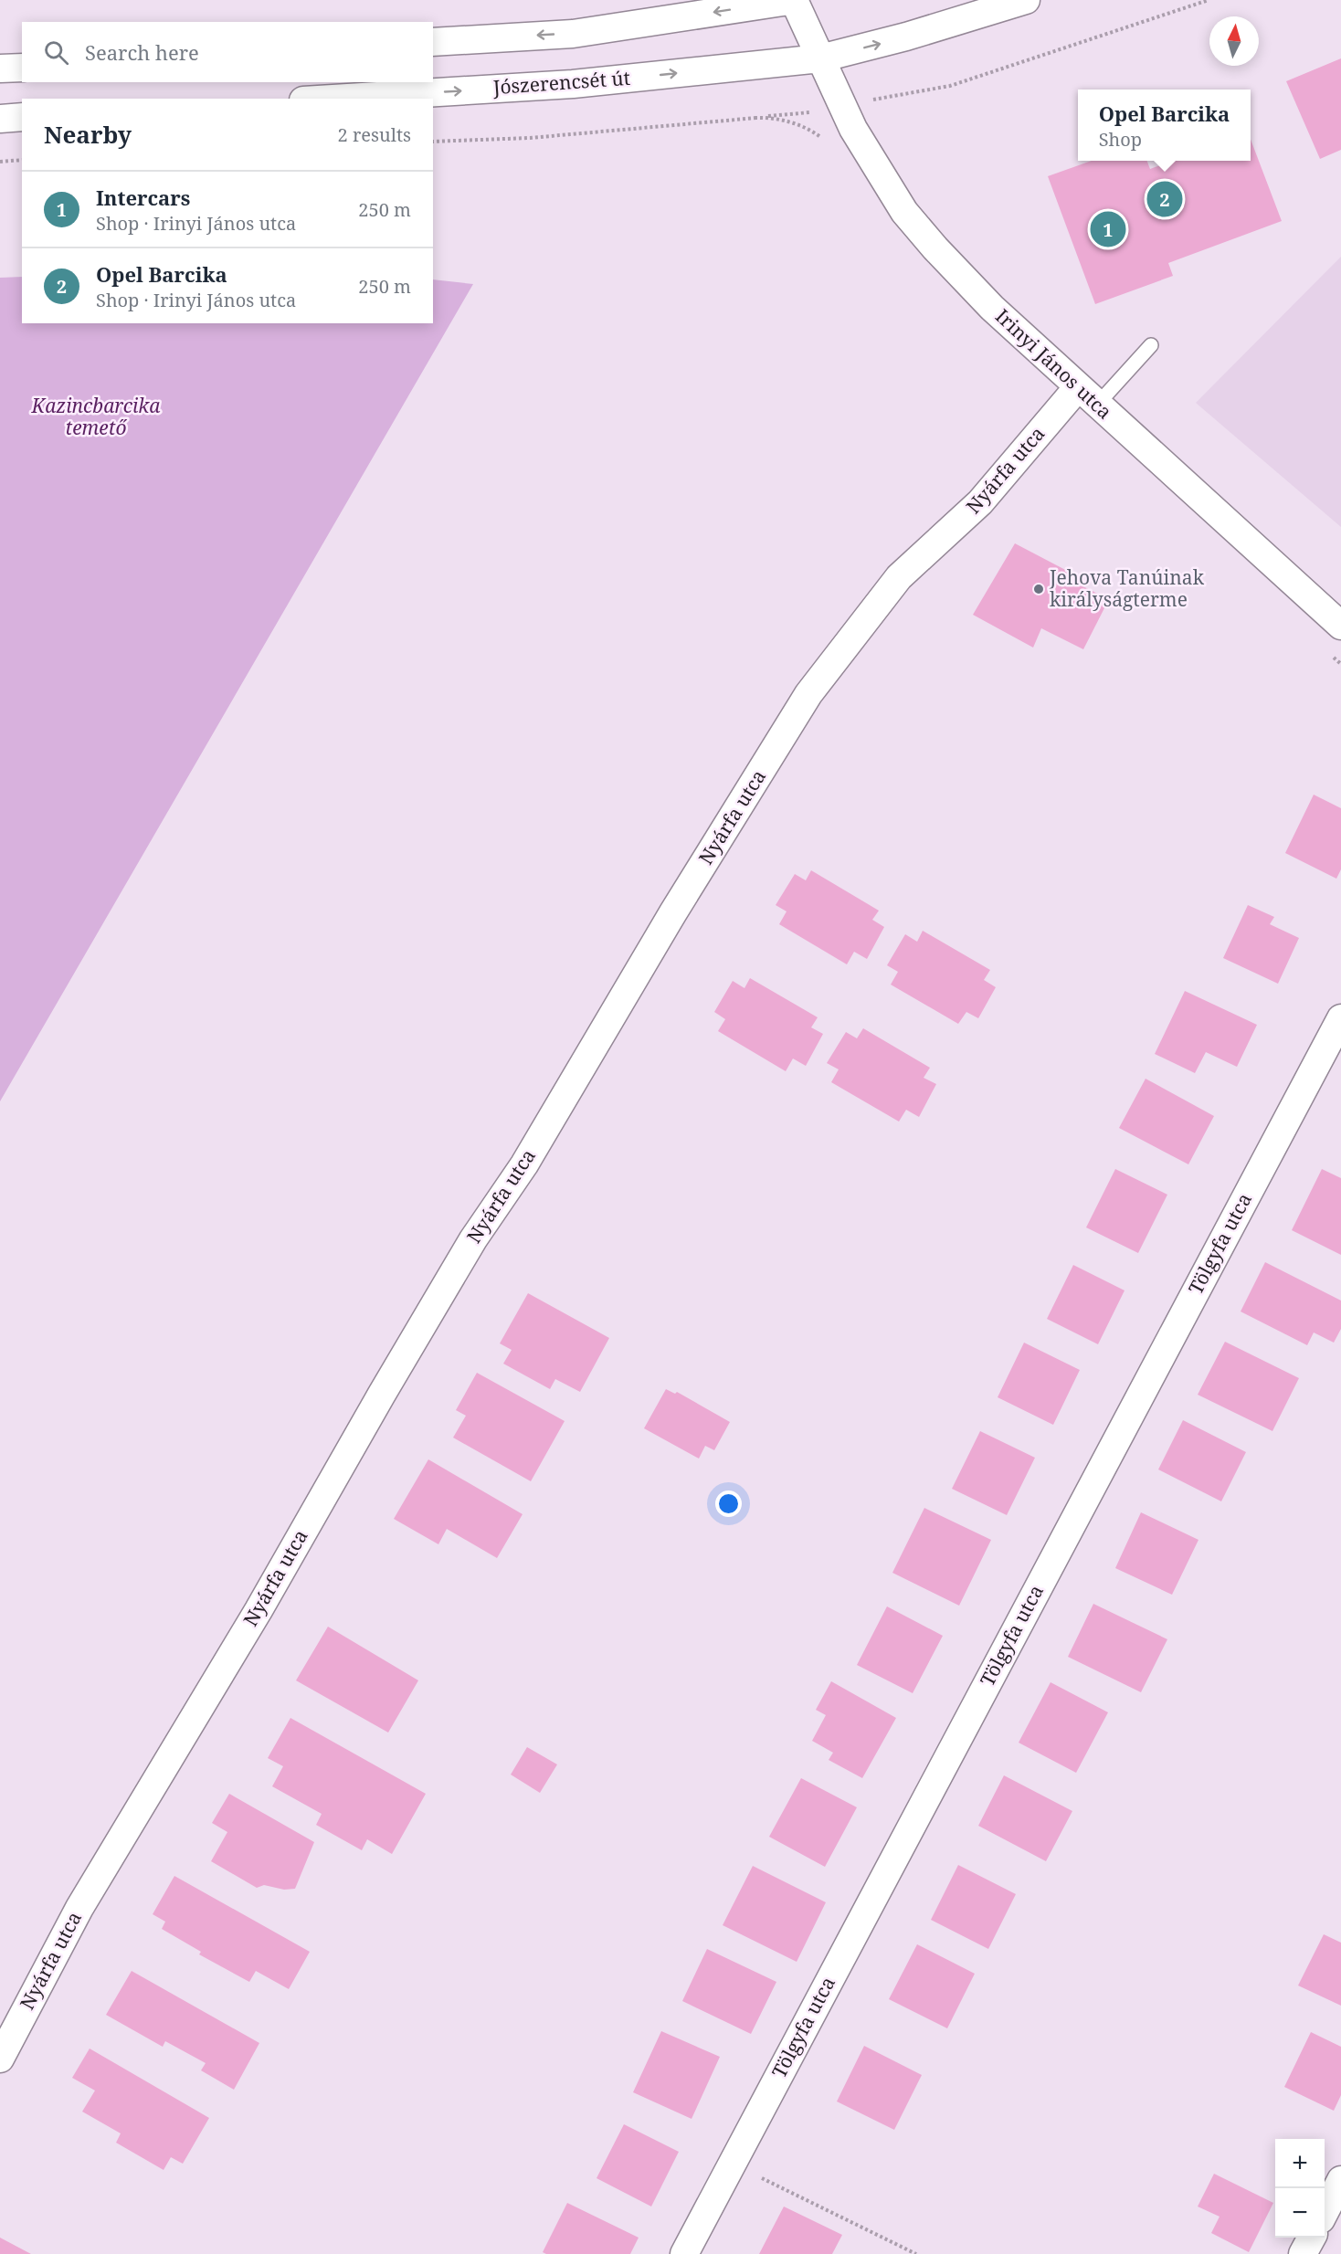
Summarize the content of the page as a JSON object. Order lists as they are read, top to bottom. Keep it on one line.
{"streets":{"street":["Jószerencsét út","Irinyi János utca","Nyárfa utca","Tölgyfa utca"]},"crossings":[["Jószerencsét út","Irinyi János utca"],["Irinyi János utca","Nyárfa utca"]],"parks":["Kazincbarcika temető"],"places":["Jehova Tanúinak királyságterme"],"north":"top","page":{"search":"Search here","popup":["Opel Barcika","Shop"],"heading":["Nearby","2 results"],"list":[{"mark":"1","name":"Intercars","note":"Shop · Irinyi János utca","value":"250 m"},{"mark":"2","name":"Opel Barcika","note":"Shop · Irinyi János utca","value":"250 m"}],"pins":["2","1"],"map_buttons":["+","−"]}}
